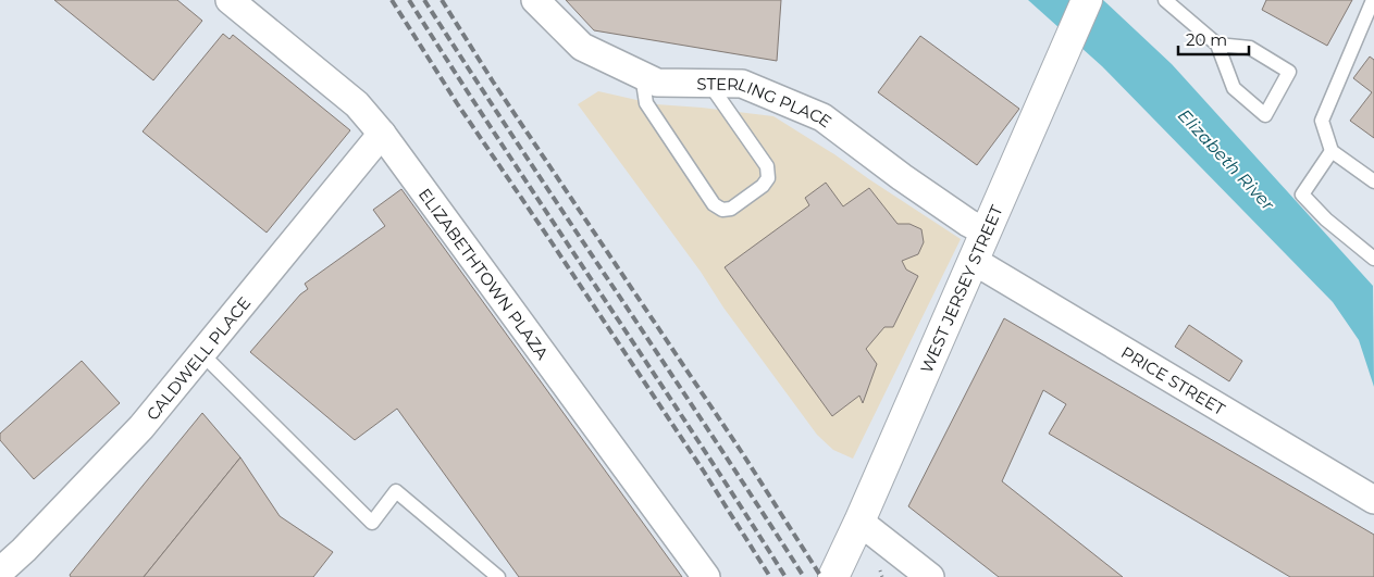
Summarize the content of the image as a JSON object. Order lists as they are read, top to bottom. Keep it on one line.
{"streets":{"street":["STERLING PLACE","ELIZABETHTOWN PLAZA","WEST JERSEY STREET","CALDWELL PLACE","PRICE STREET"]},"crossings":[["STERLING PLACE","WEST JERSEY STREET"],["ELIZABETHTOWN PLAZA","CALDWELL PLACE"],["WEST JERSEY STREET","PRICE STREET"]],"water":["Elizabeth River"],"scale_bar":"20 m"}
